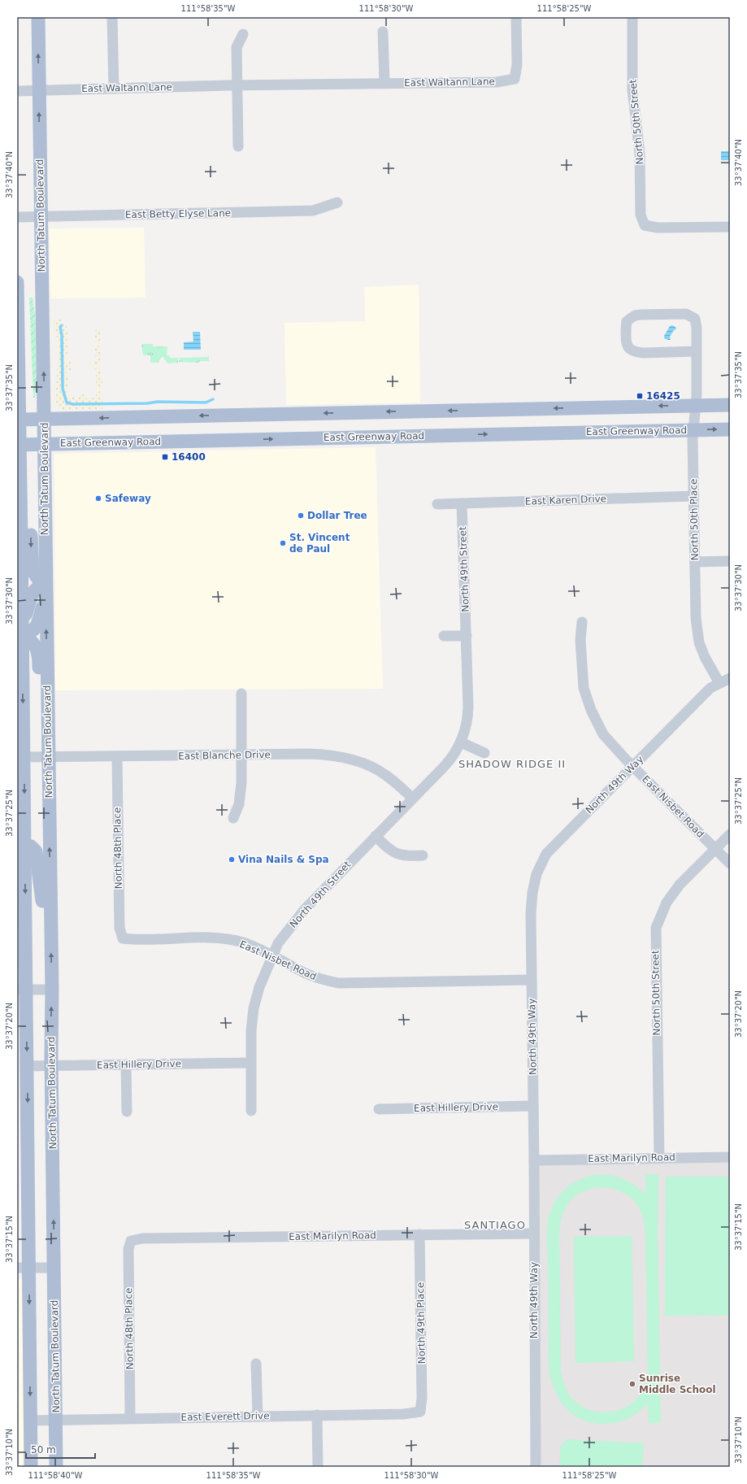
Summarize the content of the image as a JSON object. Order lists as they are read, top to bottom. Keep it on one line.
{"streets":{"main road":["North Tatum Boulevard","East Greenway Road"],"street":["East Waltann Lane","North 50th Street","East Betty Elyse Lane","East Karen Drive","North 50th Place","North 49th Street","East Blanche Drive","North 49th Way","East Nisbet Road","North 48th Place","East Hillery Drive","East Marilyn Road","North 49th Place","East Everett Drive"]},"crossings":[["East Waltann Lane","North Tatum Boulevard"],["North 50th Street","East Nisbet Road"],["North 50th Street","East Marilyn Road"],["East Betty Elyse Lane","North Tatum Boulevard"],["North Tatum Boulevard","East Greenway Road"],["North Tatum Boulevard","East Blanche Drive"],["North Tatum Boulevard","East Hillery Drive"],["North Tatum Boulevard","East Everett Drive"],["East Greenway Road","North 50th Place"],["East Karen Drive","North 50th Place"],["East Karen Drive","North 49th Street"],["North 50th Place","North 49th Way"],["North 49th Street","East Blanche Drive"],["North 49th Street","East Nisbet Road"],["North 49th Street","East Hillery Drive"],["East Blanche Drive","North 48th Place"],["North 49th Way","East Nisbet Road"],["North 49th Way","East Hillery Drive"],["North 49th Way","East Marilyn Road"],["East Nisbet Road","North 48th Place"],["North 48th Place","East Marilyn Road"],["North 48th Place","East Everett Drive"],["East Marilyn Road","North 49th Place"],["North 49th Place","East Everett Drive"]],"districts":["SHADOW RIDGE II","SANTIAGO"],"places":{"transit":["16425","16400"],"other":["Safeway","Dollar Tree","St. Vincent de Paul","Vina Nails & Spa","Sunrise Middle School"]},"scale_bar":"50 m","coordinates":["111°58'35\"W","111°58'30\"W","111°58'25\"W","33°37'40\"N","33°37'35\"N","33°37'30\"N","33°37'25\"N","33°37'20\"N","33°37'15\"N","33°37'10\"N","111°58'40\"W"]}
